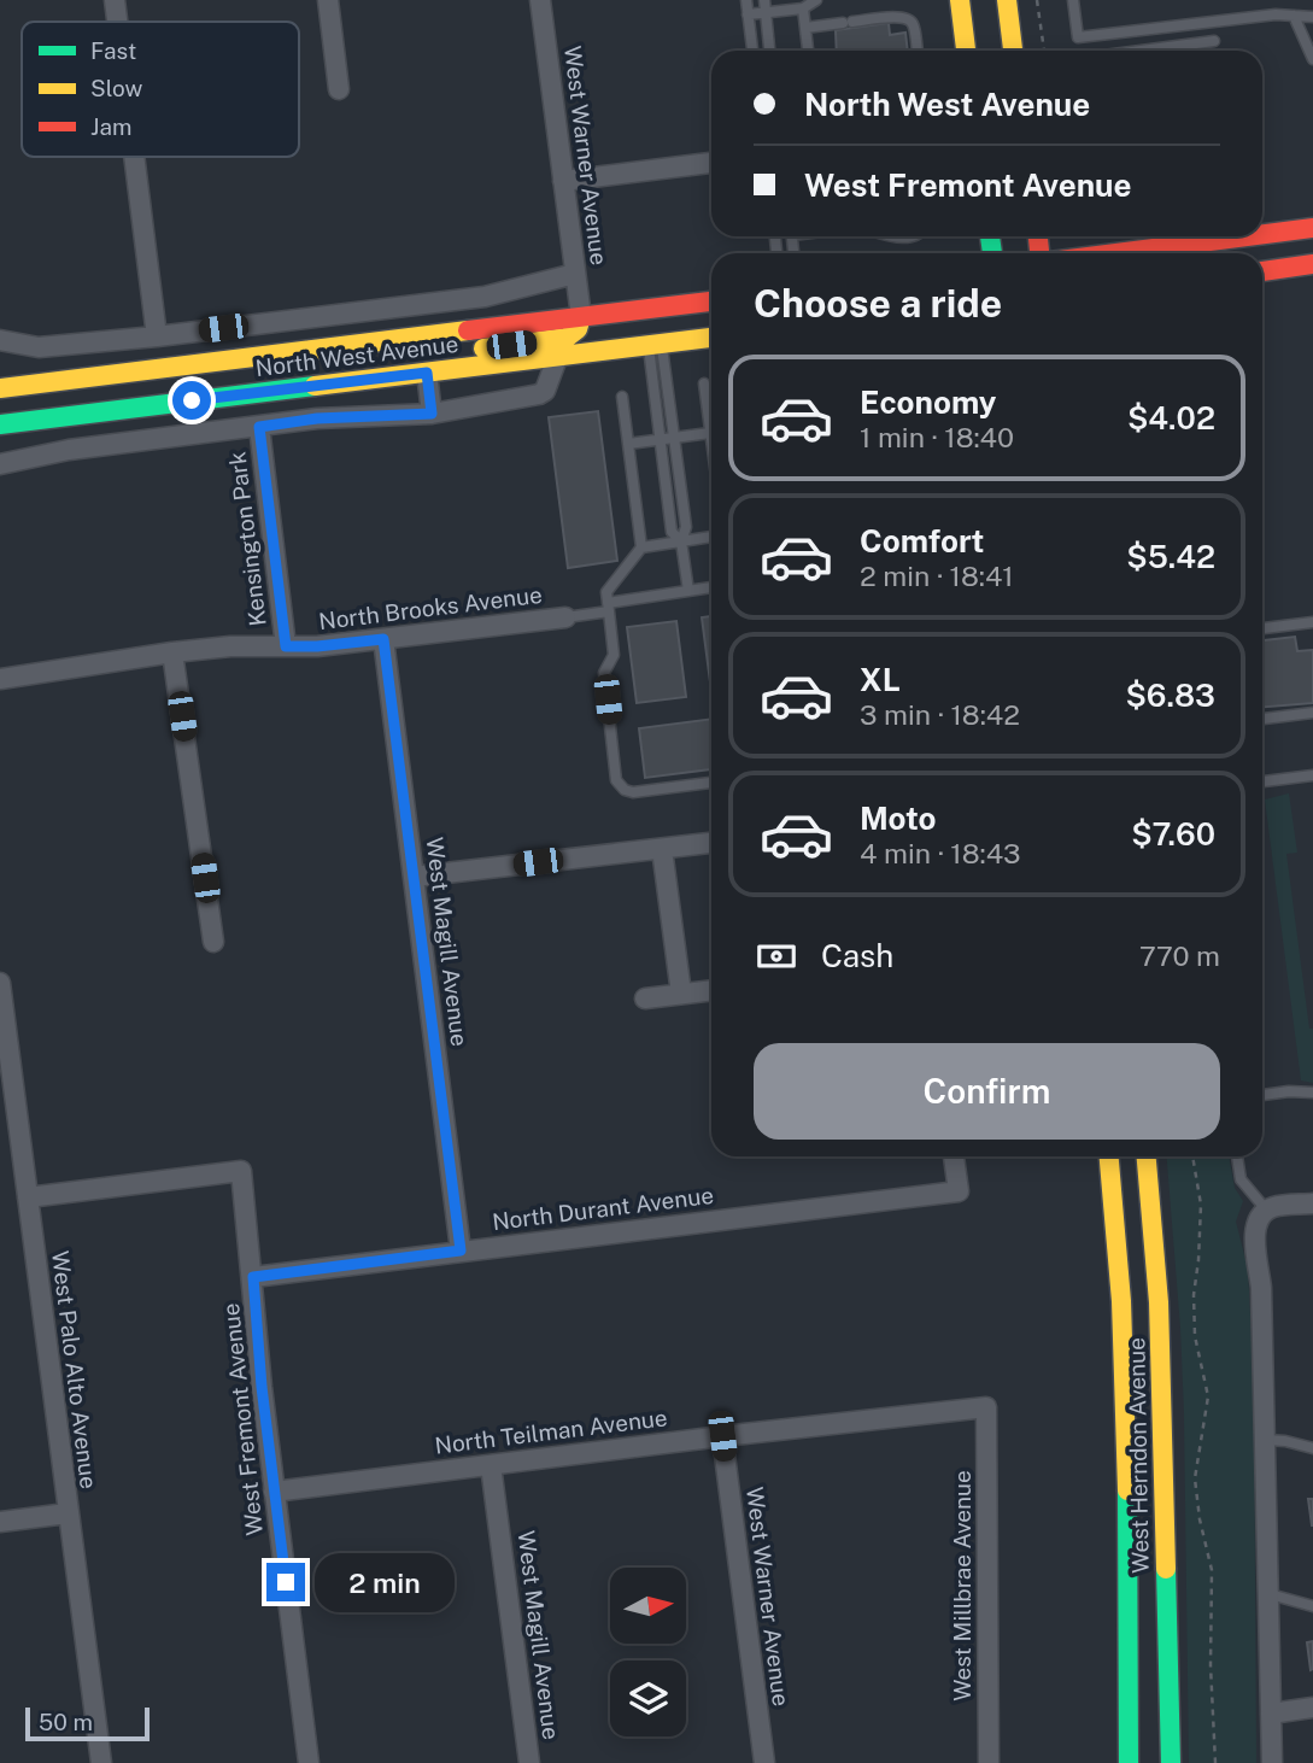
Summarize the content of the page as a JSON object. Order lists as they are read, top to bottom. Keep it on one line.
{"streets":{"main road":["North West Avenue","West Herndon Avenue"],"street":["West Warner Avenue","Kensington Park","North Brooks Avenue","West Magill Avenue","North Durant Avenue","West Palo Alto Avenue","West Fremont Avenue","North Teilman Avenue","West Millbrae Avenue"]},"crossings":[["West Warner Avenue","North West Avenue"],["West Warner Avenue","North Teilman Avenue"],["Kensington Park","North Brooks Avenue"],["North Brooks Avenue","West Magill Avenue"],["West Magill Avenue","North Durant Avenue"],["West Magill Avenue","North Teilman Avenue"],["North Durant Avenue","West Fremont Avenue"],["West Palo Alto Avenue","West Fremont Avenue"],["West Fremont Avenue","North Teilman Avenue"],["North Teilman Avenue","West Millbrae Avenue"]],"legend":["Fast","Slow","Jam"],"scale_bar":"50 m","north":"right","page":{"banner":["North West Avenue","West Fremont Avenue"],"heading":"Choose a ride","list":[{"name":"Economy","note":"1 min · 18:40","value":"$4.02"},{"name":"Comfort","note":"2 min · 18:41","value":"$5.42"},{"name":"XL","note":"3 min · 18:42","value":"$6.83"},{"name":"Moto","note":"4 min · 18:43","value":"$7.60"}],"pay":["Cash","770 m"],"buttons":"Confirm","bubble":"2 min","scale":"50 m"}}
